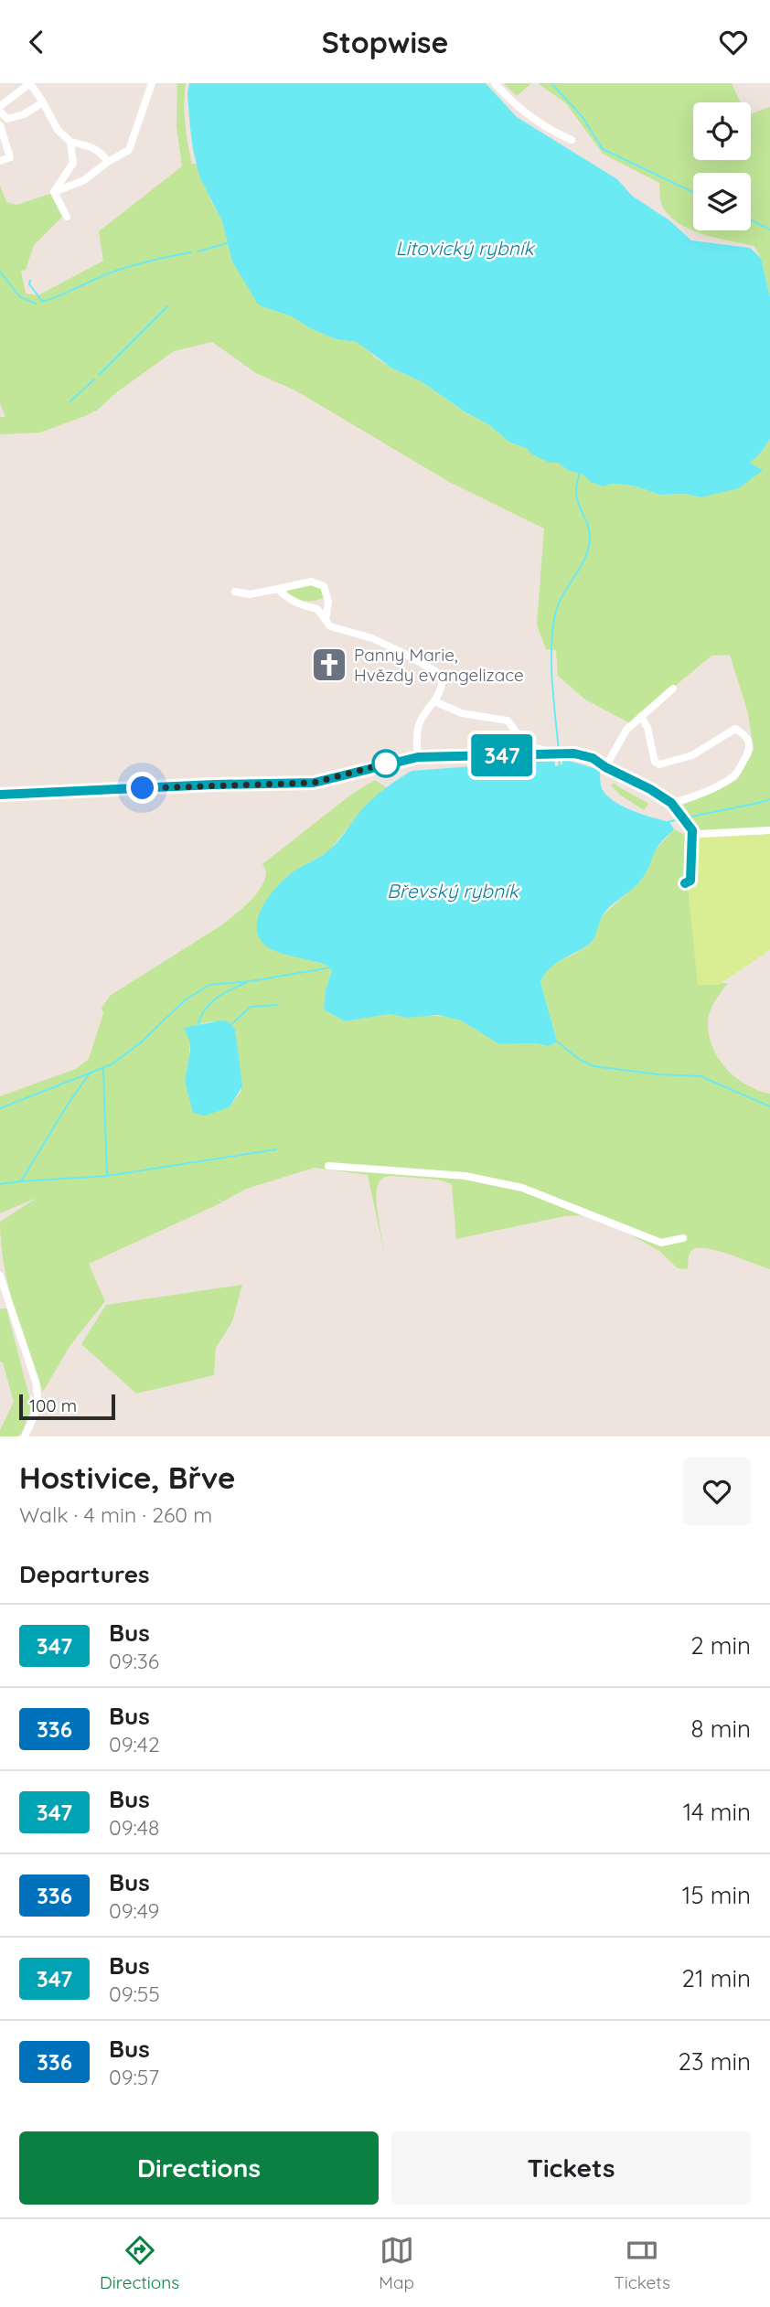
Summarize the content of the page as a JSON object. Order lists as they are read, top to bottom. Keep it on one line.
{"water":["Litovický rybník","Břevský rybník"],"places":{"church":["Panny Marie, Hvězdy evangelizace"]},"lines":["bus line 347"],"scale_bar":"100 m","page":{"header":"Stopwise","on_map":"347","scale":"100 m","heading":[["Hostivice, Břve","Walk · 4 min · 260 m"],"Departures"],"list":[{"mark":"347","name":"Bus","note":"09:36","value":"2 min"},{"mark":"336","name":"Bus","note":"09:42","value":"8 min"},{"mark":"347","name":"Bus","note":"09:48","value":"14 min"},{"mark":"336","name":"Bus","note":"09:49","value":"15 min"},{"mark":"347","name":"Bus","note":"09:55","value":"21 min"},{"mark":"336","name":"Bus","note":"09:57","value":"23 min"}],"buttons":["Directions","Tickets"],"tabs":["Directions","Map","Tickets"]}}
